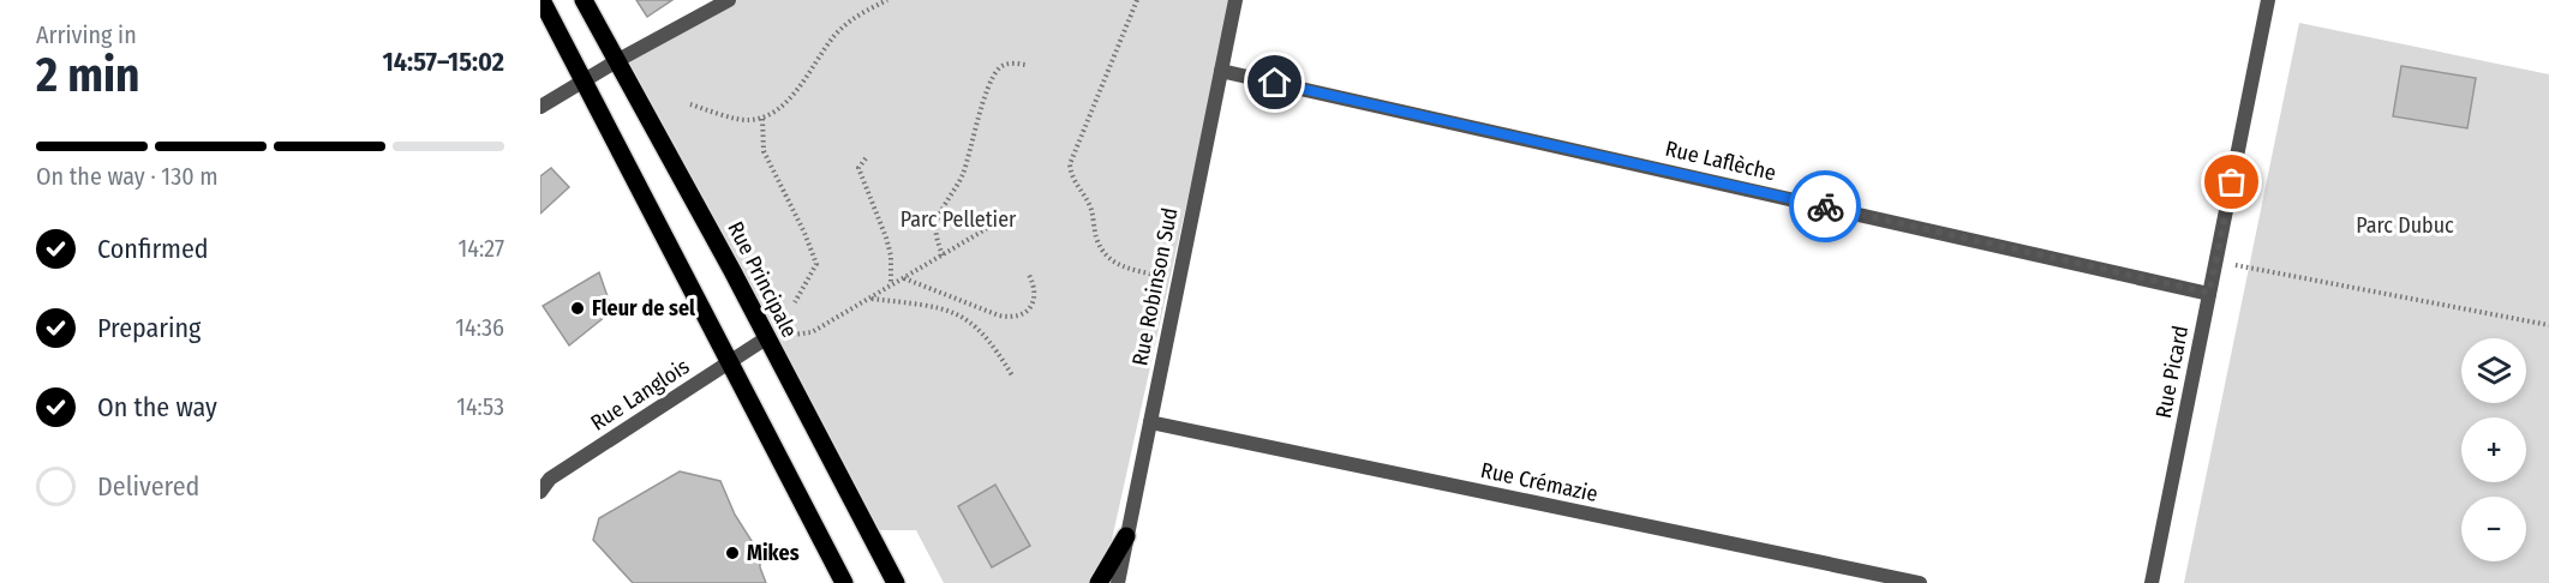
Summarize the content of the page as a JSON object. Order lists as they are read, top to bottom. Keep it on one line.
{"streets":{"main road":["Rue Principale"],"street":["Rue Laflèche","Rue Robinson Sud","Rue Picard","Rue Langlois","Rue Crémazie"]},"crossings":[["Rue Laflèche","Rue Robinson Sud"],["Rue Laflèche","Rue Picard"],["Rue Principale","Rue Langlois"],["Rue Robinson Sud","Rue Crémazie"]],"parks":["Parc Pelletier","Parc Dubuc"],"places":["Fleur de sel","Mikes"],"page":{"heading":["2 min","Arriving in","14:57–15:02"],"bar":"On the way · 130 m","list":[["Confirmed","14:27"],["Preparing","14:36"],["On the way","14:53"],"Delivered"],"map_buttons":["+","−"]}}
